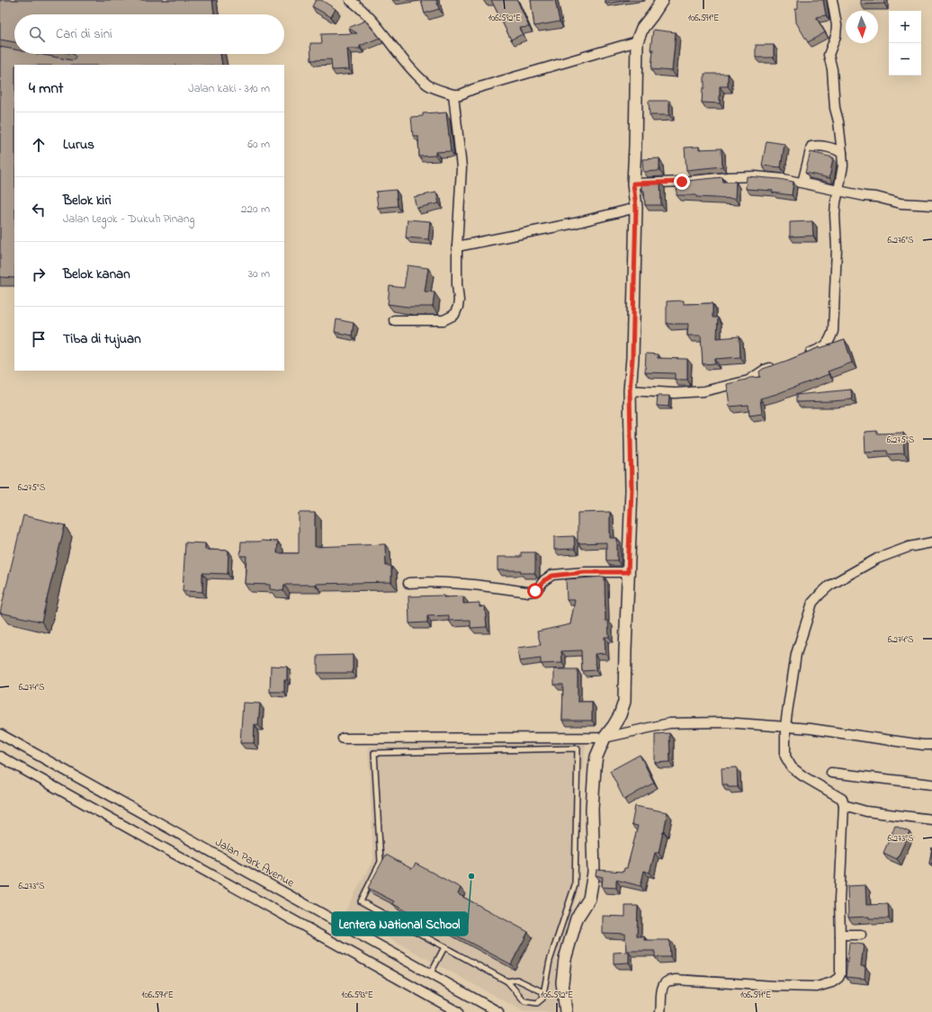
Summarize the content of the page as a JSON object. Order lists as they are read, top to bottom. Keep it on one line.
{"streets":{"street":["Jalan Park Avenue"]},"places":["Lentera National School"],"north":"bottom","page":{"map_buttons":["+","−"],"search":"Cari di sini","heading":["4 mnt","Jalan kaki · 310 m"],"list":[["Lurus","60 m"],["Belok kiri","Jalan Legok - Dukuh Pinang","220 m"],["Belok kanan","30 m"],"Tiba di tujuan"]},"coordinates":["106.592°E","106.591°E","6.276°S","6.275°S","6.274°S","6.273°S","106.594°E","106.593°E"]}
